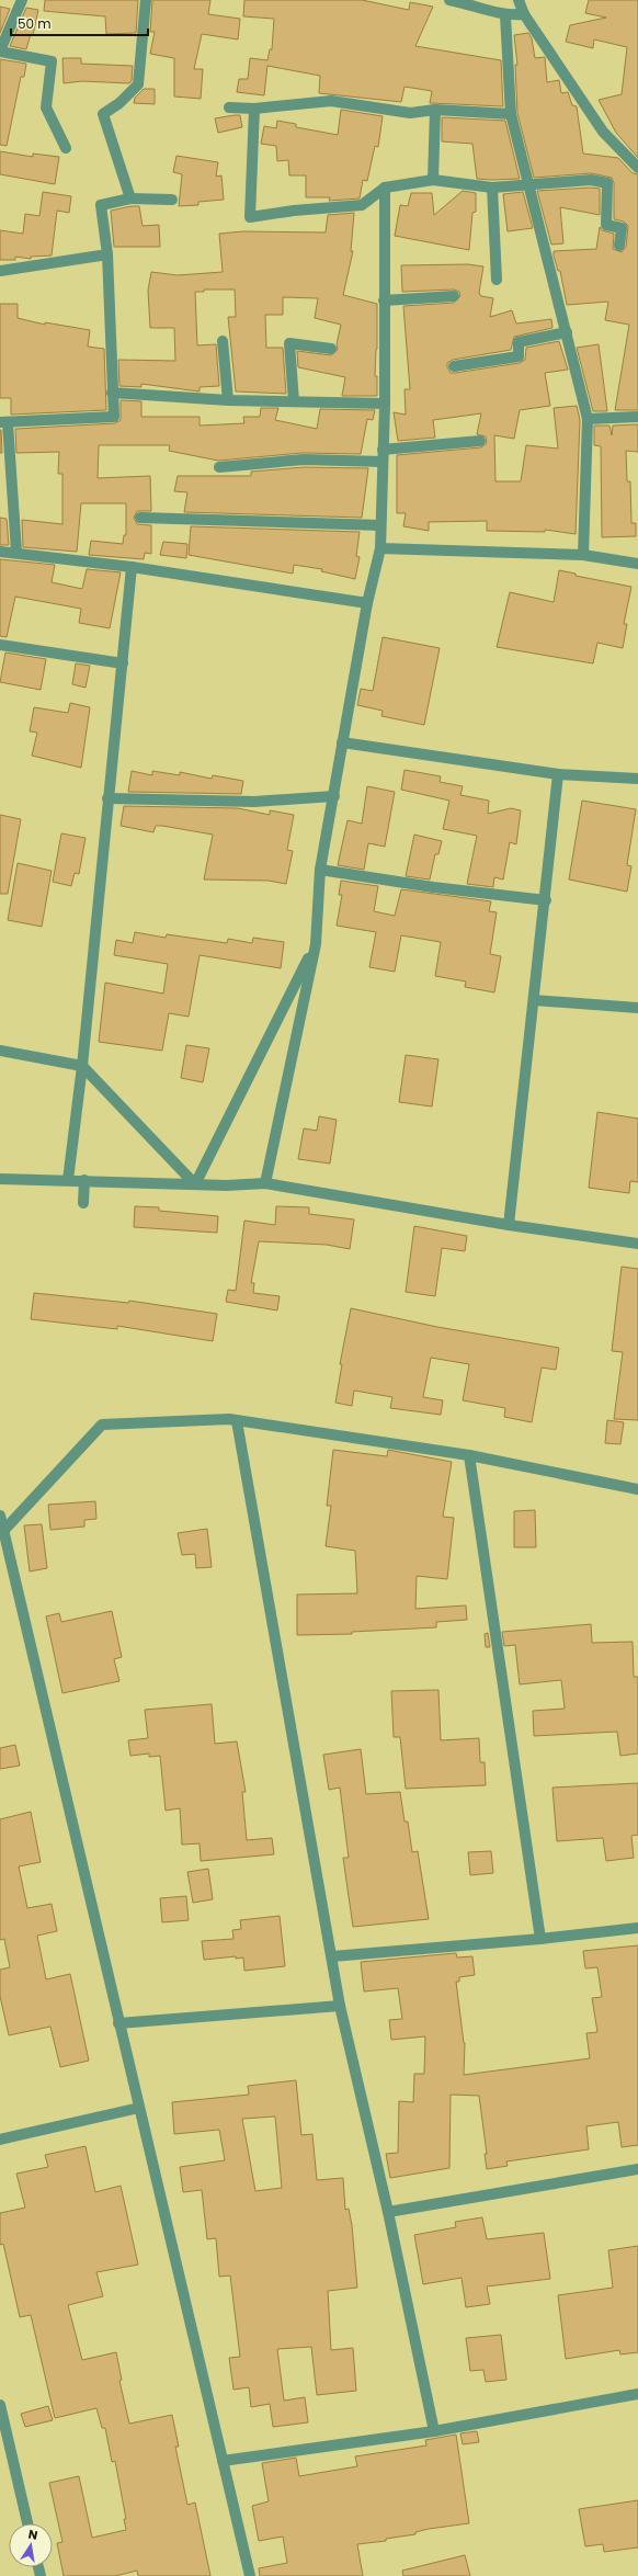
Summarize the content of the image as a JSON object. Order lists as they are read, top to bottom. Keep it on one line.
{"scale_bar":"50 m","north":"top"}
